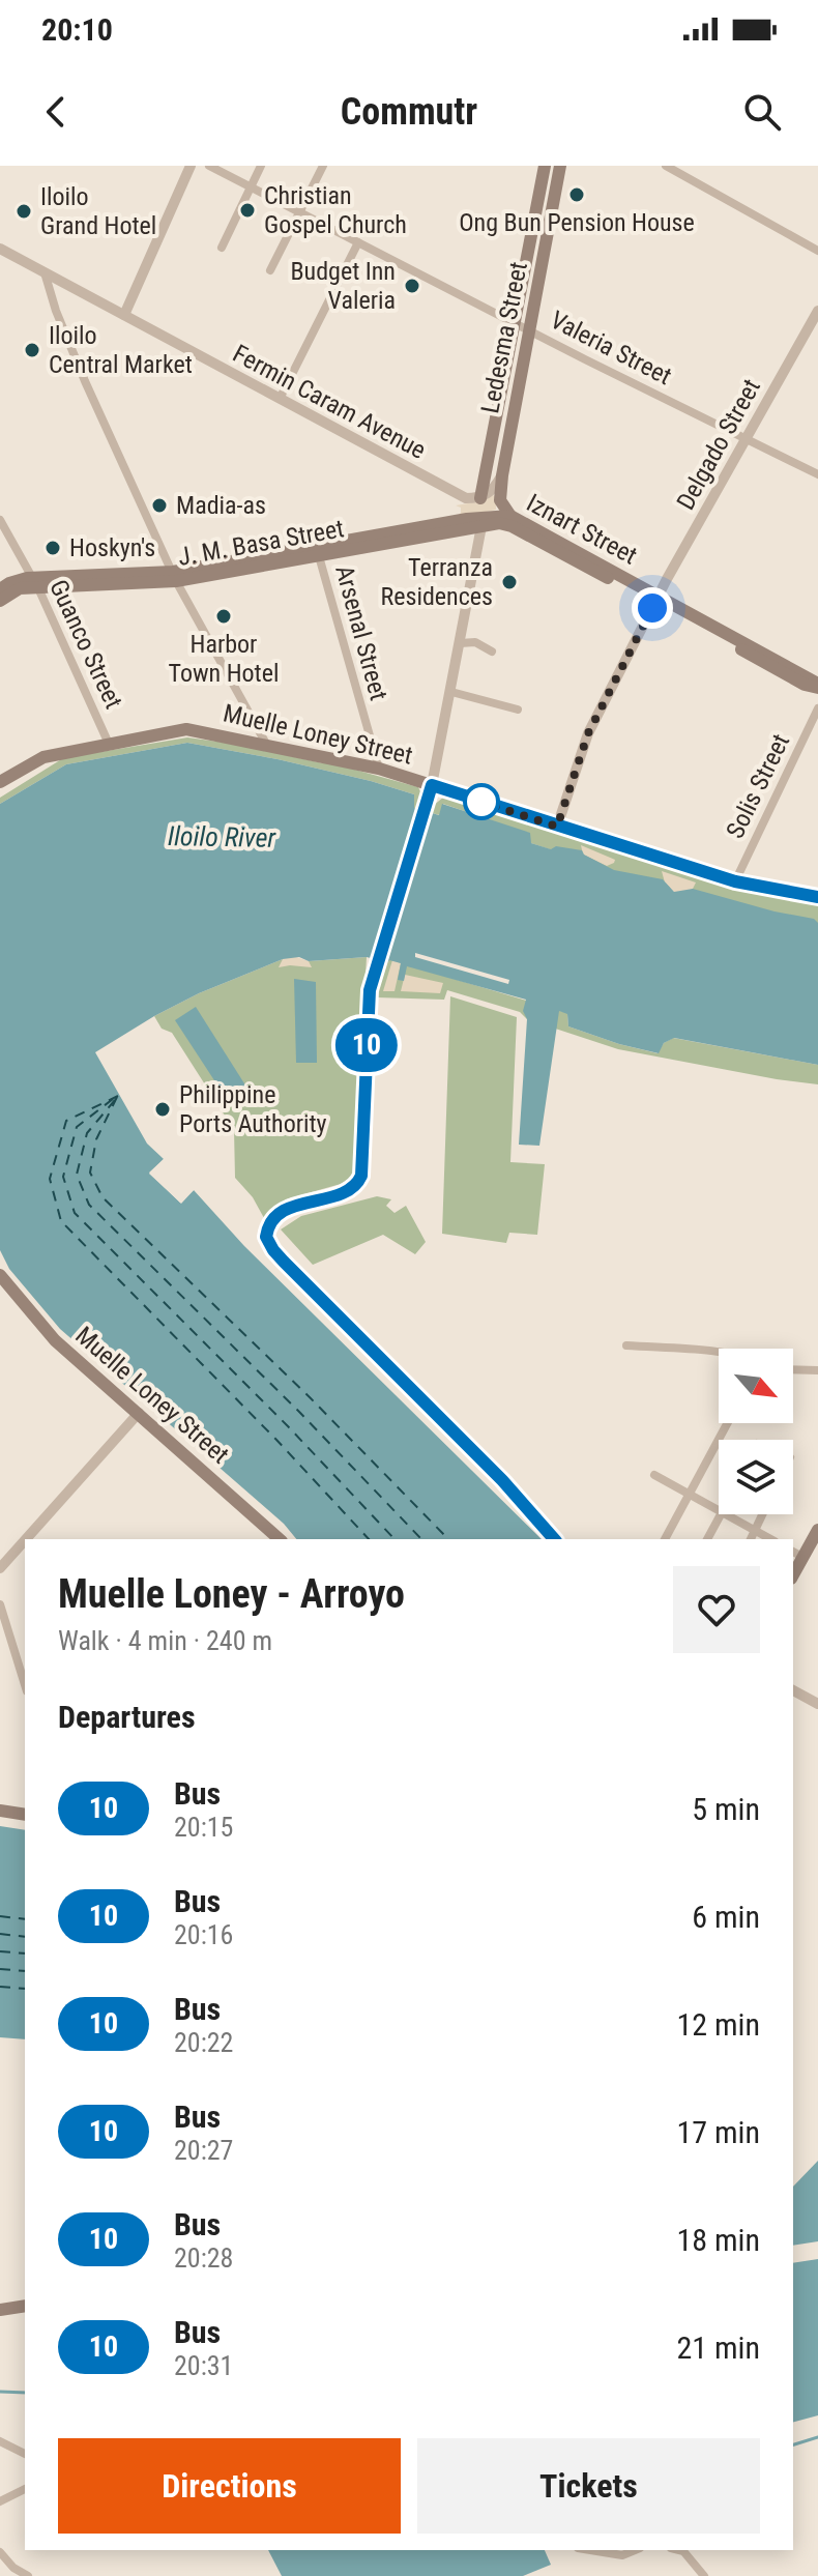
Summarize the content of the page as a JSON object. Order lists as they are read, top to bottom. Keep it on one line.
{"streets":{"main road":["Ledesma Street","Iznart Street","J. M. Basa Street","Muelle Loney Street"],"street":["Valeria Street","Fermin Caram Avenue","Delgado Street","Arsenal Street","Guanco Street","Solis Street"]},"crossings":[["Ledesma Street","Valeria Street"],["Ledesma Street","Fermin Caram Avenue"],["Ledesma Street","Iznart Street"],["Valeria Street","Delgado Street"],["Delgado Street","Iznart Street"],["Delgado Street","Muelle Loney Street"],["Iznart Street","J. M. Basa Street"],["J. M. Basa Street","Arsenal Street"],["J. M. Basa Street","Guanco Street"],["Arsenal Street","Muelle Loney Street"],["Guanco Street","Muelle Loney Street"],["Muelle Loney Street","Solis Street"]],"water":["Iloilo River"],"places":["Ong Bun Pension House","Christian Gospel Church","Iloilo Grand Hotel","Budget Inn Valeria","Iloilo Central Market","Madia-as","Hoskyn's","Terranza Residences","Harbor Town Hotel","Philippine Ports Authority"],"lines":["bus line 10"],"north":"bottom right","page":{"status":"20:10","header":"Commutr","on_map":"10","heading":[["Muelle Loney - Arroyo","Walk · 4 min · 240 m"],"Departures"],"list":[{"mark":"10","name":"Bus","note":"20:15","value":"5 min"},{"mark":"10","name":"Bus","note":"20:16","value":"6 min"},{"mark":"10","name":"Bus","note":"20:22","value":"12 min"},{"mark":"10","name":"Bus","note":"20:27","value":"17 min"},{"mark":"10","name":"Bus","note":"20:28","value":"18 min"},{"mark":"10","name":"Bus","note":"20:31","value":"21 min"}],"buttons":["Directions","Tickets"]}}
